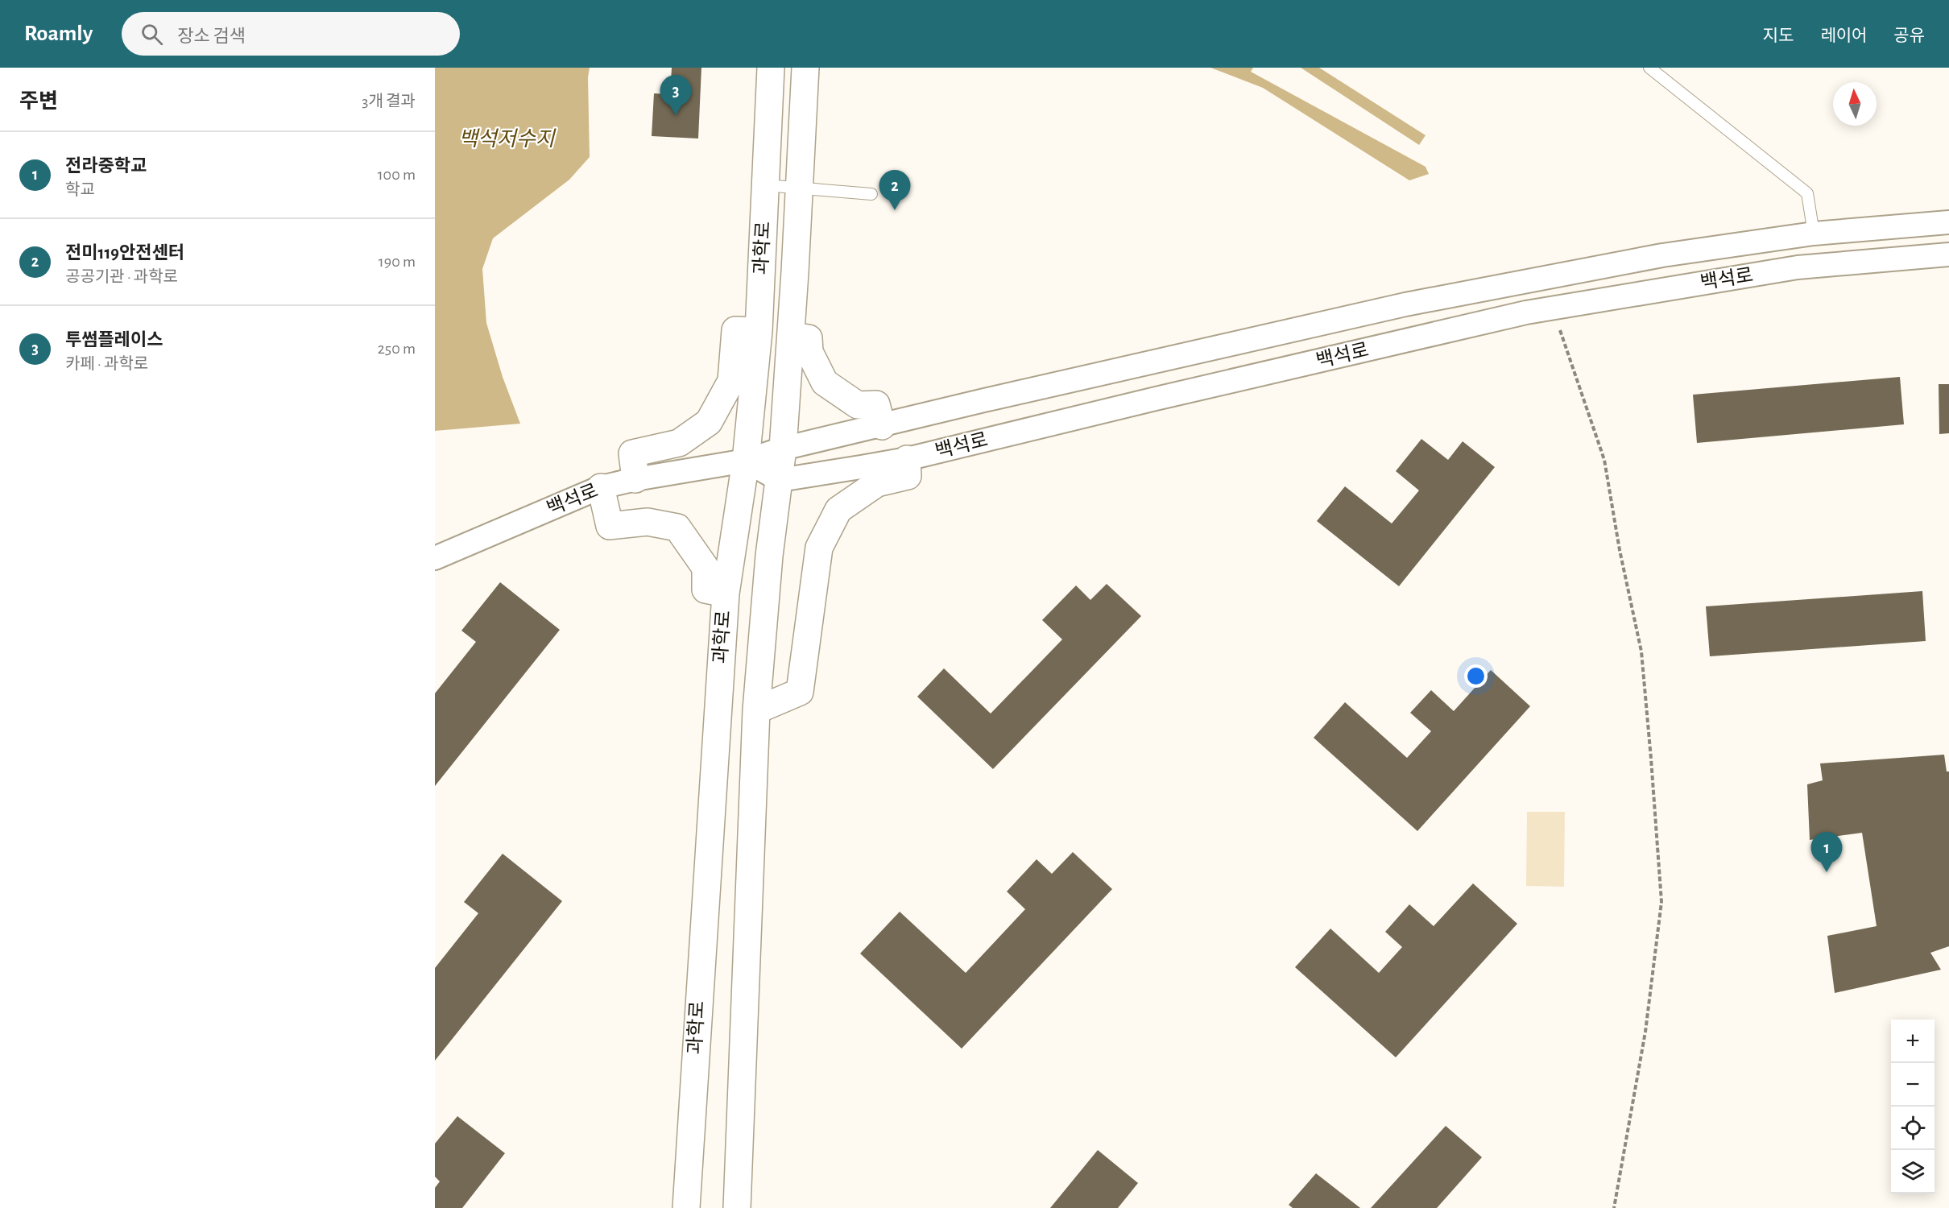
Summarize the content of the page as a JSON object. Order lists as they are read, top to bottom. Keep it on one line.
{"streets":{"street":["과학로","백석로"]},"crossings":[["과학로","백석로"]],"water":["백석저수지"],"north":"top","page":{"header":"Roamly","search":"장소 검색","nav":["지도","레이어","공유"],"heading":["주변","3개 결과"],"pins":["3","2","1"],"list":[{"mark":"1","name":"전라중학교","note":"학교","value":"100 m"},{"mark":"2","name":"전미119안전센터","note":"공공기관 · 과학로","value":"190 m"},{"mark":"3","name":"투썸플레이스","note":"카페 · 과학로","value":"250 m"}],"map_buttons":["+","−"]}}
